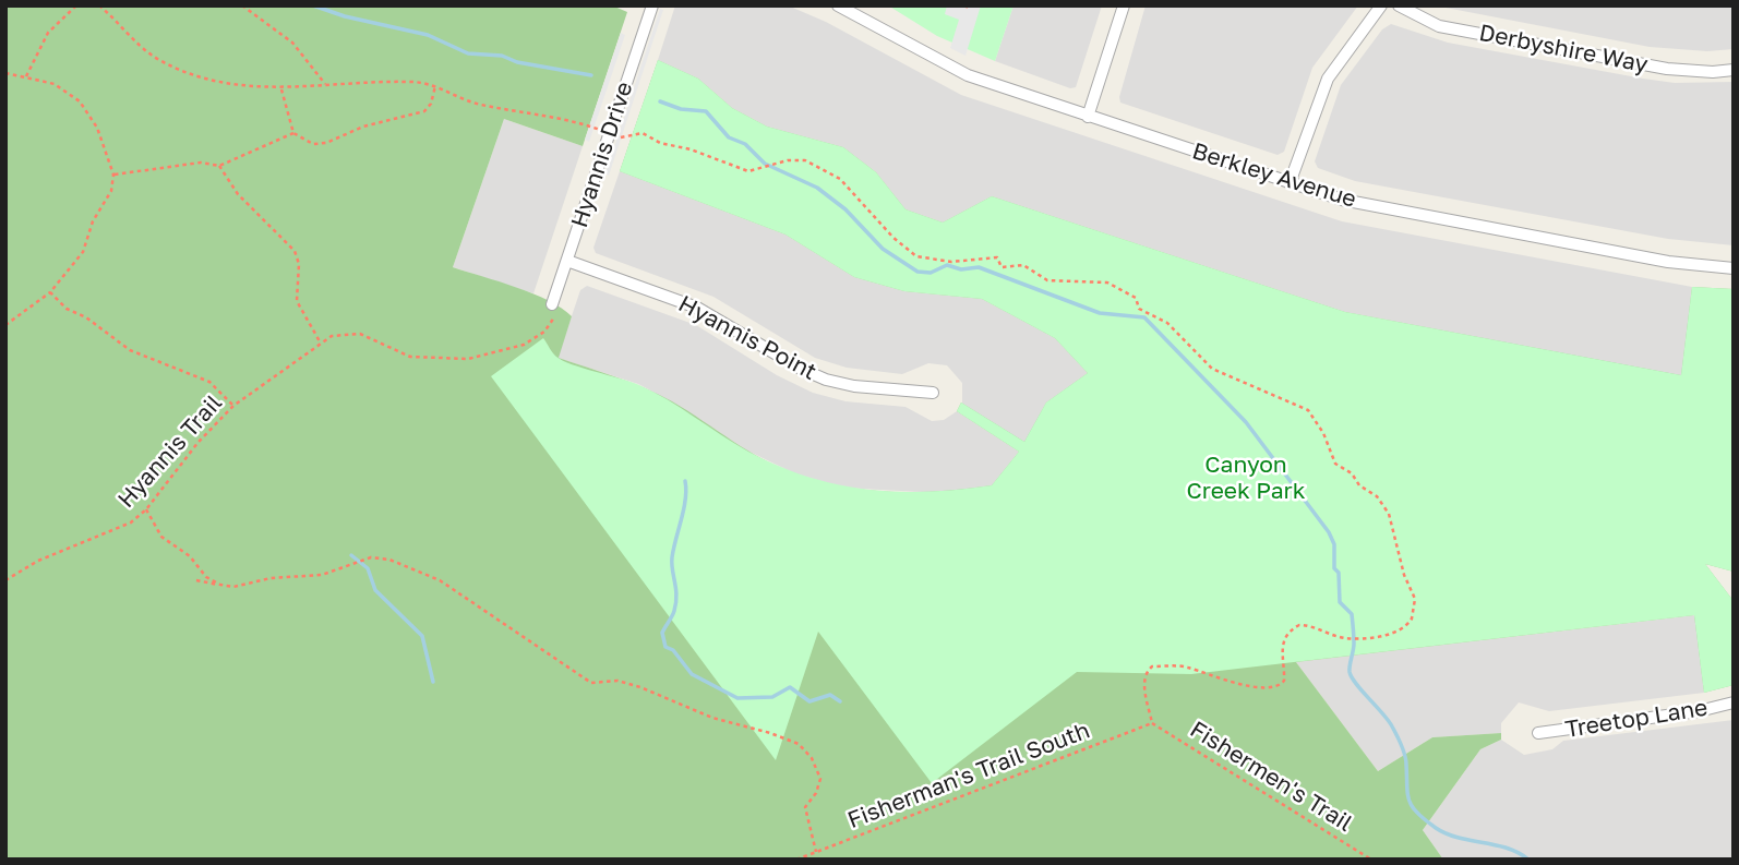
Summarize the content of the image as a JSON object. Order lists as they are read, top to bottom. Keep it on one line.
{"streets":{"street":["Derbyshire Way","Hyannis Drive","Berkley Avenue","Hyannis Point","Treetop Lane"],"path":["Hyannis Trail","Fisherman's Trail South","Fishermen's Trail"]},"crossings":[["Hyannis Drive","Hyannis Point"],["Hyannis Drive","Hyannis Trail"],["Fisherman's Trail South","Fishermen's Trail"]],"parks":["Canyon Creek Park"]}
